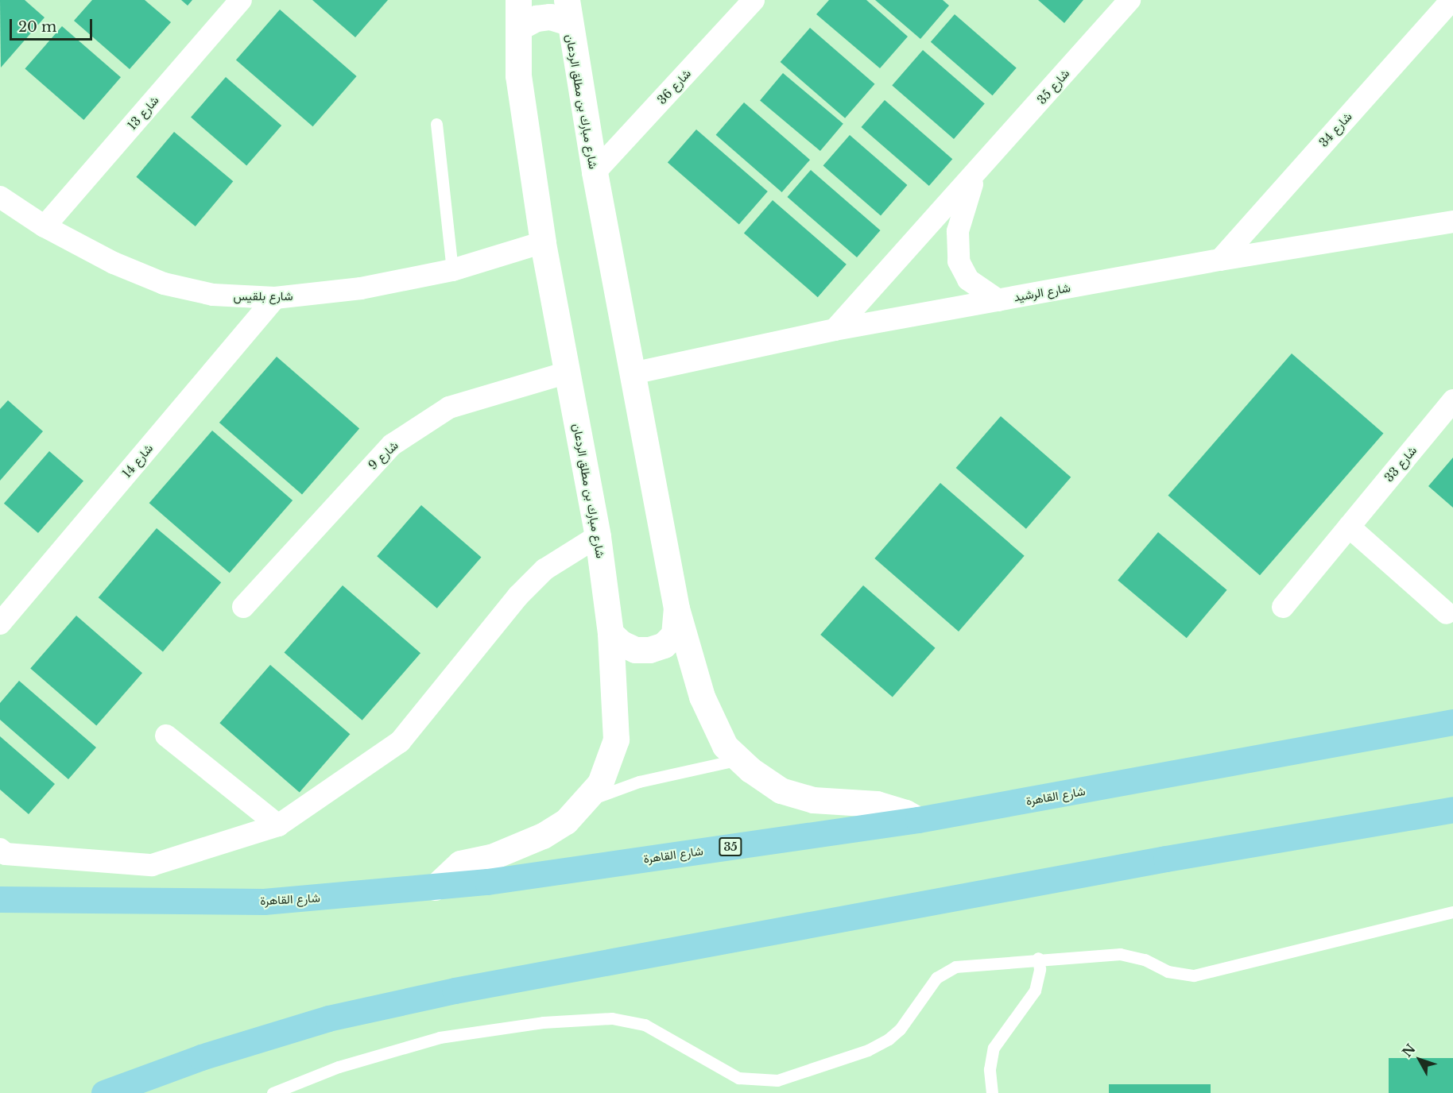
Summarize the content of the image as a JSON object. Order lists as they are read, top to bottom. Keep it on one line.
{"streets":{"main road":["شارع القاهرة","35"],"street":["شارع 36","شارع 35","شارع مبارك بن مطلق الردعان","شارع 13","شارع 34","شارع الرشيد","شارع بلقيس","شارع 9","شارع 14","شارع 33"]},"crossings":[["شارع 36","شارع مبارك بن مطلق الردعان"],["شارع 35","شارع الرشيد"],["شارع مبارك بن مطلق الردعان","شارع الرشيد"],["شارع مبارك بن مطلق الردعان","شارع بلقيس"],["شارع مبارك بن مطلق الردعان","شارع 9"],["شارع مبارك بن مطلق الردعان","شارع القاهرة"],["شارع 13","شارع بلقيس"],["شارع 34","شارع الرشيد"],["شارع بلقيس","شارع 14"]],"scale_bar":"20 m","north":"top left"}
